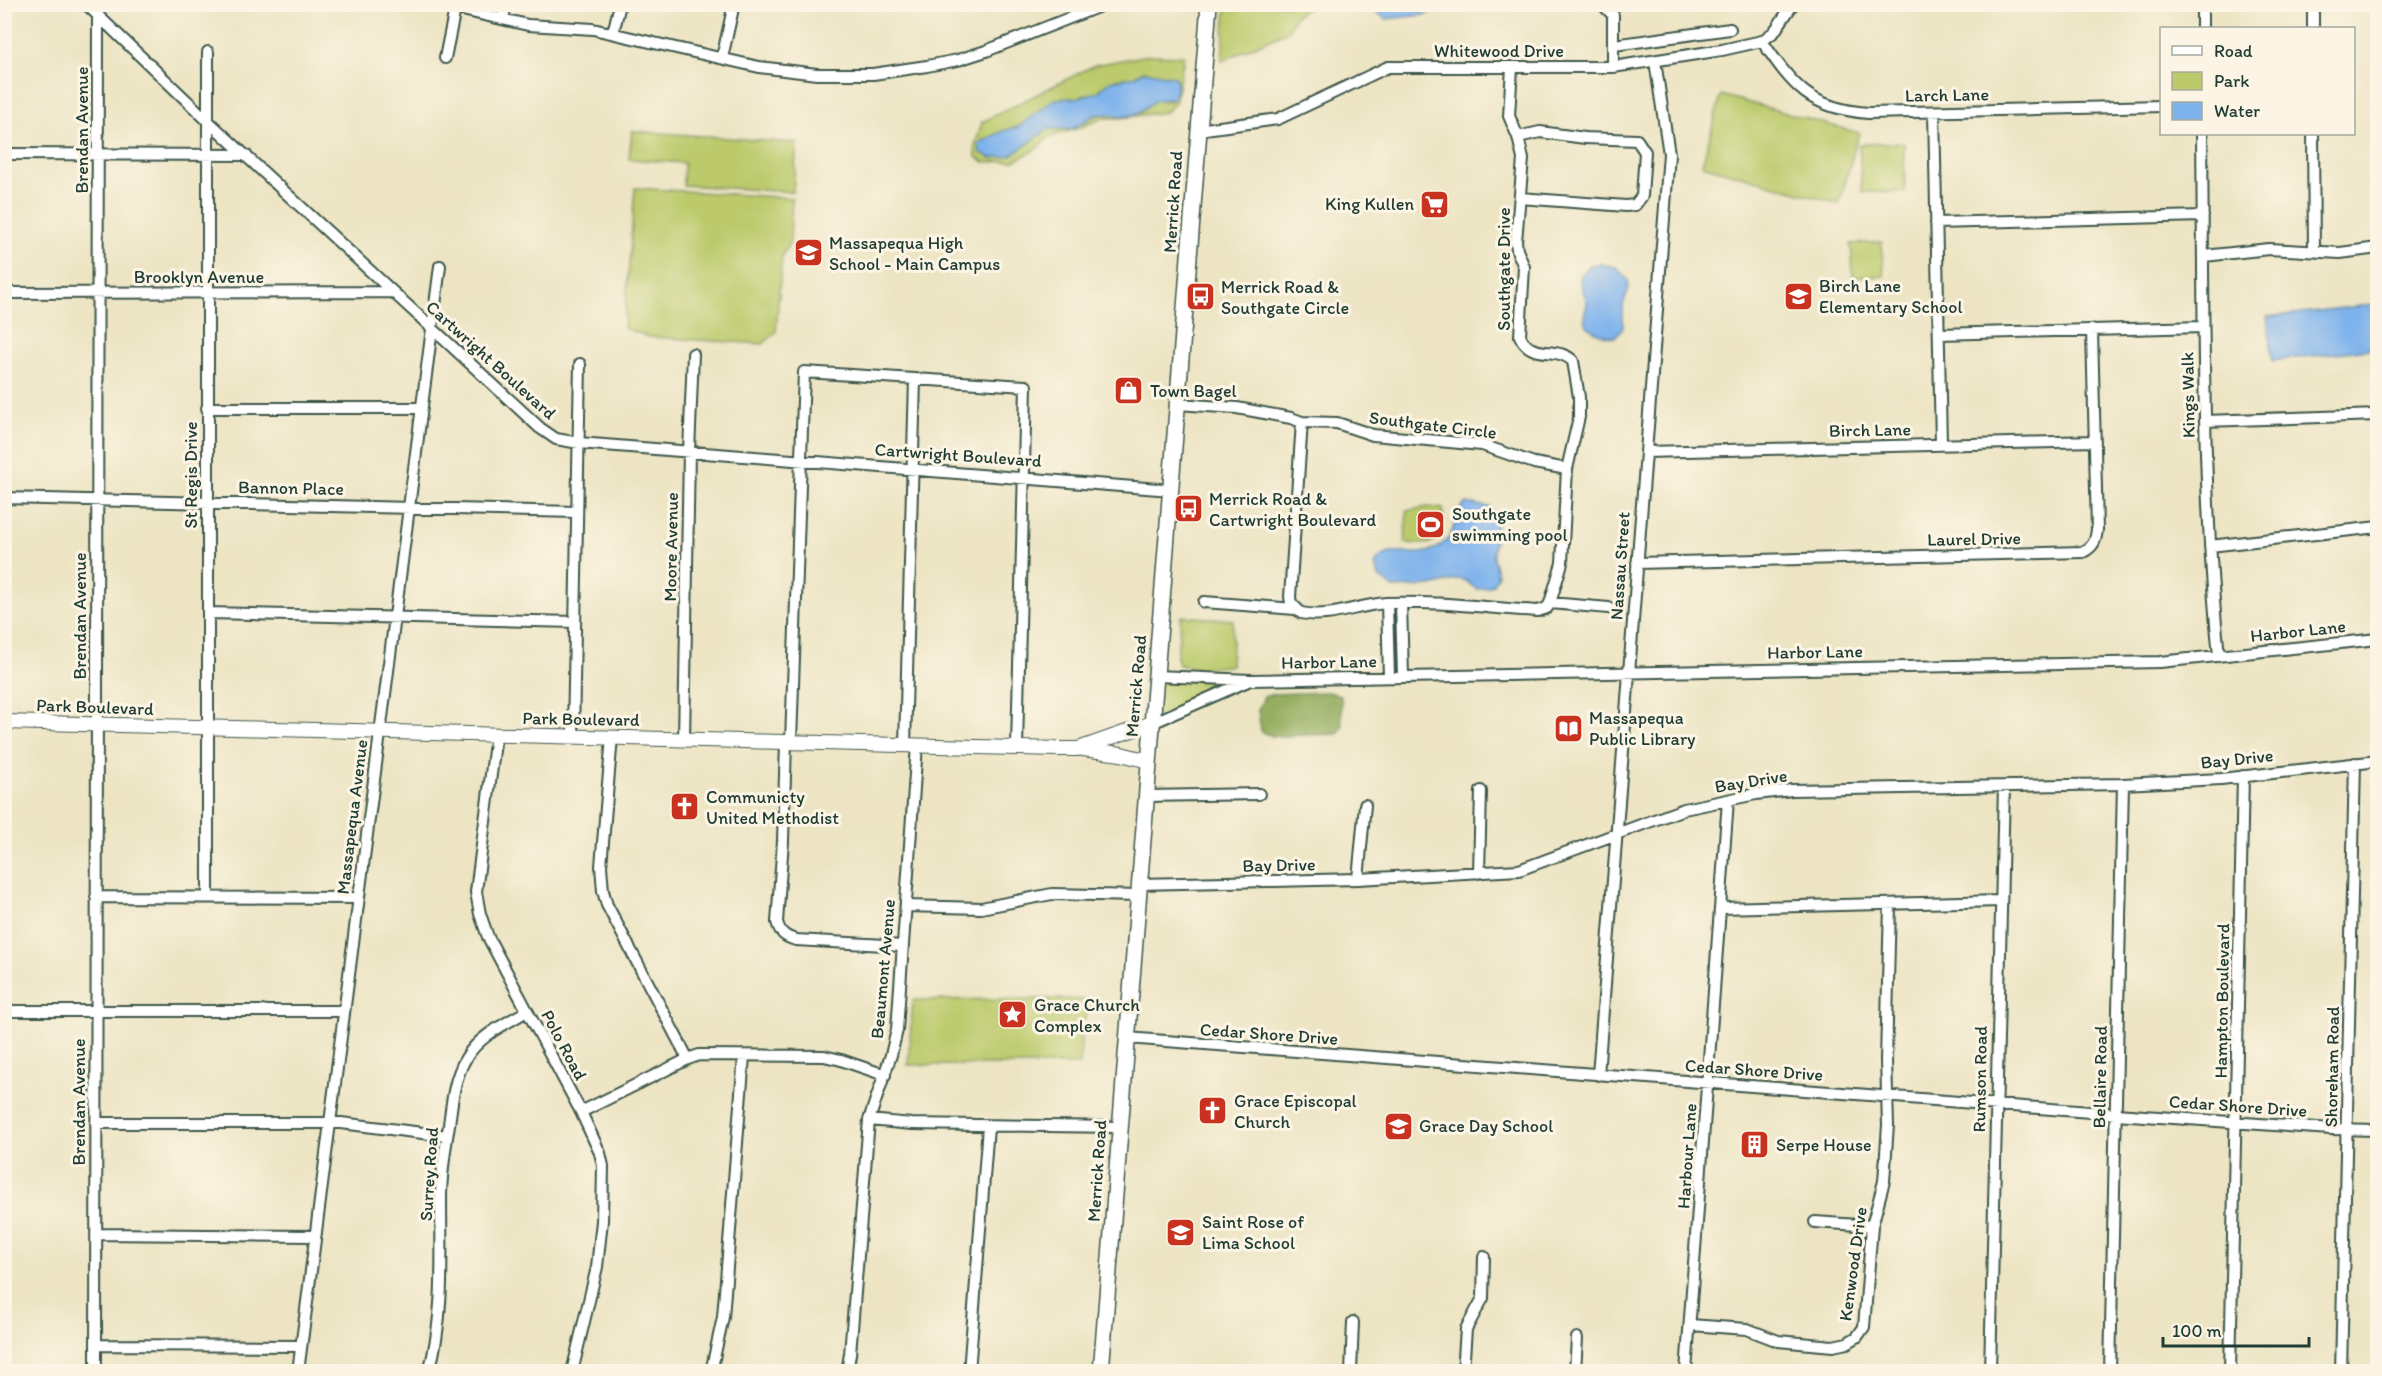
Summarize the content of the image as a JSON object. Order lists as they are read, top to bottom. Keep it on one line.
{"streets":{"main road":["Merrick Road","Park Boulevard"],"street":["Whitewood Drive","Larch Lane","Brendan Avenue","Southgate Drive","Brooklyn Avenue","Cartwright Boulevard","Kings Walk","Southgate Circle","Birch Lane","St Regis Drive","Bannon Place","Laurel Drive","Moore Avenue","Nassau Street","Harbor Lane","Bay Drive","Massapequa Avenue","Beaumont Avenue","Hampton Boulevard","Cedar Shore Drive","Polo Road","Shoreham Road","Bellaire Road","Rumson Road","Harbour Lane","Surrey Road","Kenwood Drive"]},"crossings":[["Whitewood Drive","Larch Lane"],["Whitewood Drive","Merrick Road"],["Whitewood Drive","Southgate Drive"],["Whitewood Drive","Nassau Street"],["Brendan Avenue","Brooklyn Avenue"],["Brendan Avenue","Cartwright Boulevard"],["Brendan Avenue","Bannon Place"],["Brendan Avenue","Park Boulevard"],["Merrick Road","Cartwright Boulevard"],["Merrick Road","Southgate Circle"],["Merrick Road","Harbor Lane"],["Merrick Road","Park Boulevard"],["Merrick Road","Bay Drive"],["Merrick Road","Cedar Shore Drive"],["Southgate Drive","Southgate Circle"],["Brooklyn Avenue","Cartwright Boulevard"],["Brooklyn Avenue","St Regis Drive"],["Cartwright Boulevard","St Regis Drive"],["Cartwright Boulevard","Moore Avenue"],["Cartwright Boulevard","Massapequa Avenue"],["Cartwright Boulevard","Beaumont Avenue"],["Kings Walk","Harbor Lane"],["Birch Lane","Laurel Drive"],["Birch Lane","Nassau Street"],["St Regis Drive","Bannon Place"],["St Regis Drive","Park Boulevard"],["Bannon Place","Massapequa Avenue"],["Laurel Drive","Nassau Street"],["Moore Avenue","Park Boulevard"],["Nassau Street","Harbor Lane"],["Nassau Street","Bay Drive"],["Nassau Street","Cedar Shore Drive"],["Harbor Lane","Park Boulevard"],["Park Boulevard","Massapequa Avenue"],["Park Boulevard","Beaumont Avenue"],["Park Boulevard","Polo Road"],["Bay Drive","Beaumont Avenue"],["Bay Drive","Hampton Boulevard"],["Bay Drive","Shoreham Road"],["Bay Drive","Bellaire Road"],["Bay Drive","Rumson Road"],["Bay Drive","Harbour Lane"],["Hampton Boulevard","Cedar Shore Drive"],["Cedar Shore Drive","Shoreham Road"],["Cedar Shore Drive","Bellaire Road"],["Cedar Shore Drive","Rumson Road"],["Cedar Shore Drive","Harbour Lane"],["Cedar Shore Drive","Kenwood Drive"],["Polo Road","Surrey Road"],["Harbour Lane","Kenwood Drive"]],"places":{"supermarket":["King Kullen"],"school or university":["Massapequa High School - Main Campus","Birch Lane Elementary School","Grace Day School","Saint Rose of Lima School"],"bus stop":["Merrick Road & Southgate Circle","Merrick Road & Cartwright Boulevard"],"shop":["Town Bagel"],"sports":["Southgate swimming pool"],"library":["Massapequa Public Library"],"church":["Communicty United Methodist","Grace Episcopal Church"],"place":["Grace Church Complex"],"building":["Serpe House"]},"legend":["Road","Park","Water"],"scale_bar":"100 m"}
